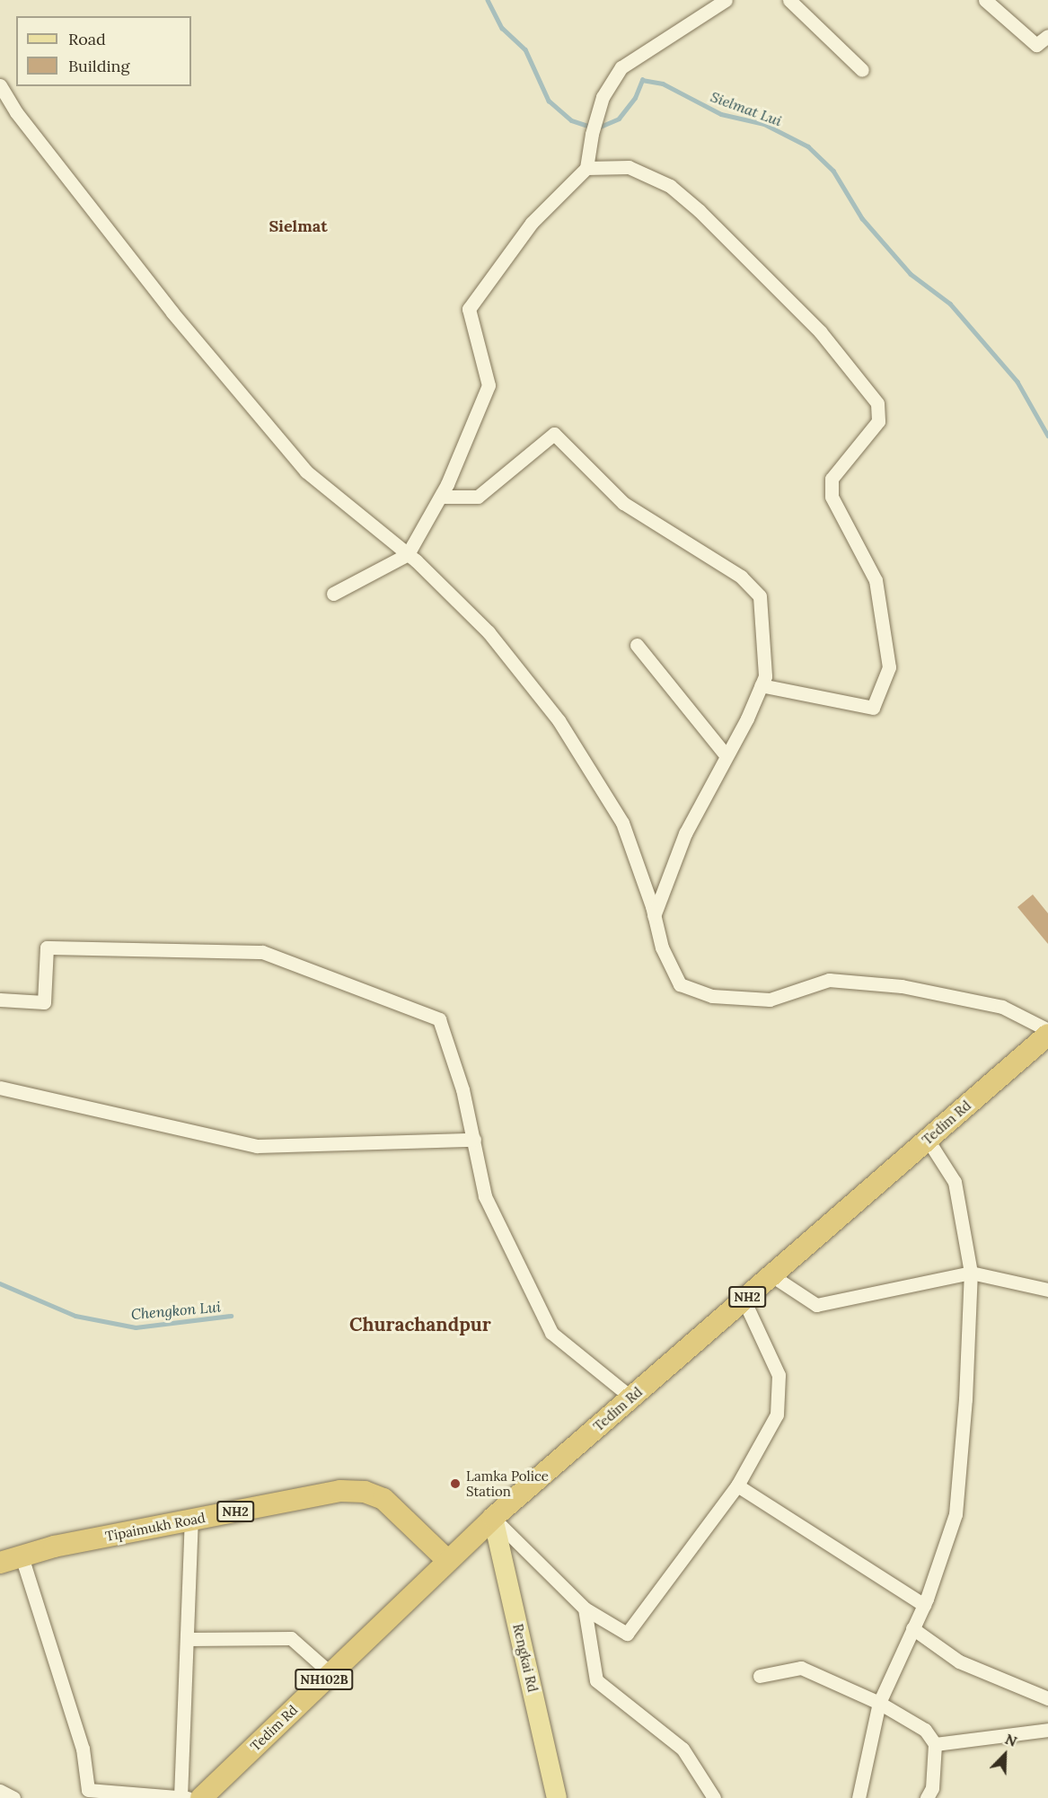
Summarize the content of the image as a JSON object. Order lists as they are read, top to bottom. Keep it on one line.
{"streets":{"highway":["Tedim Rd","NH2","Tipaimukh Road","NH102B"],"main road":["Rengkai Rd"]},"crossings":[["Tedim Rd","Tipaimukh Road"],["Tedim Rd","Rengkai Rd"]],"districts":["Sielmat","Churachandpur"],"water":["Sielmat Lui","Chengkon Lui"],"places":["Lamka Police Station"],"legend":["Road","Building"],"north":"top right"}
